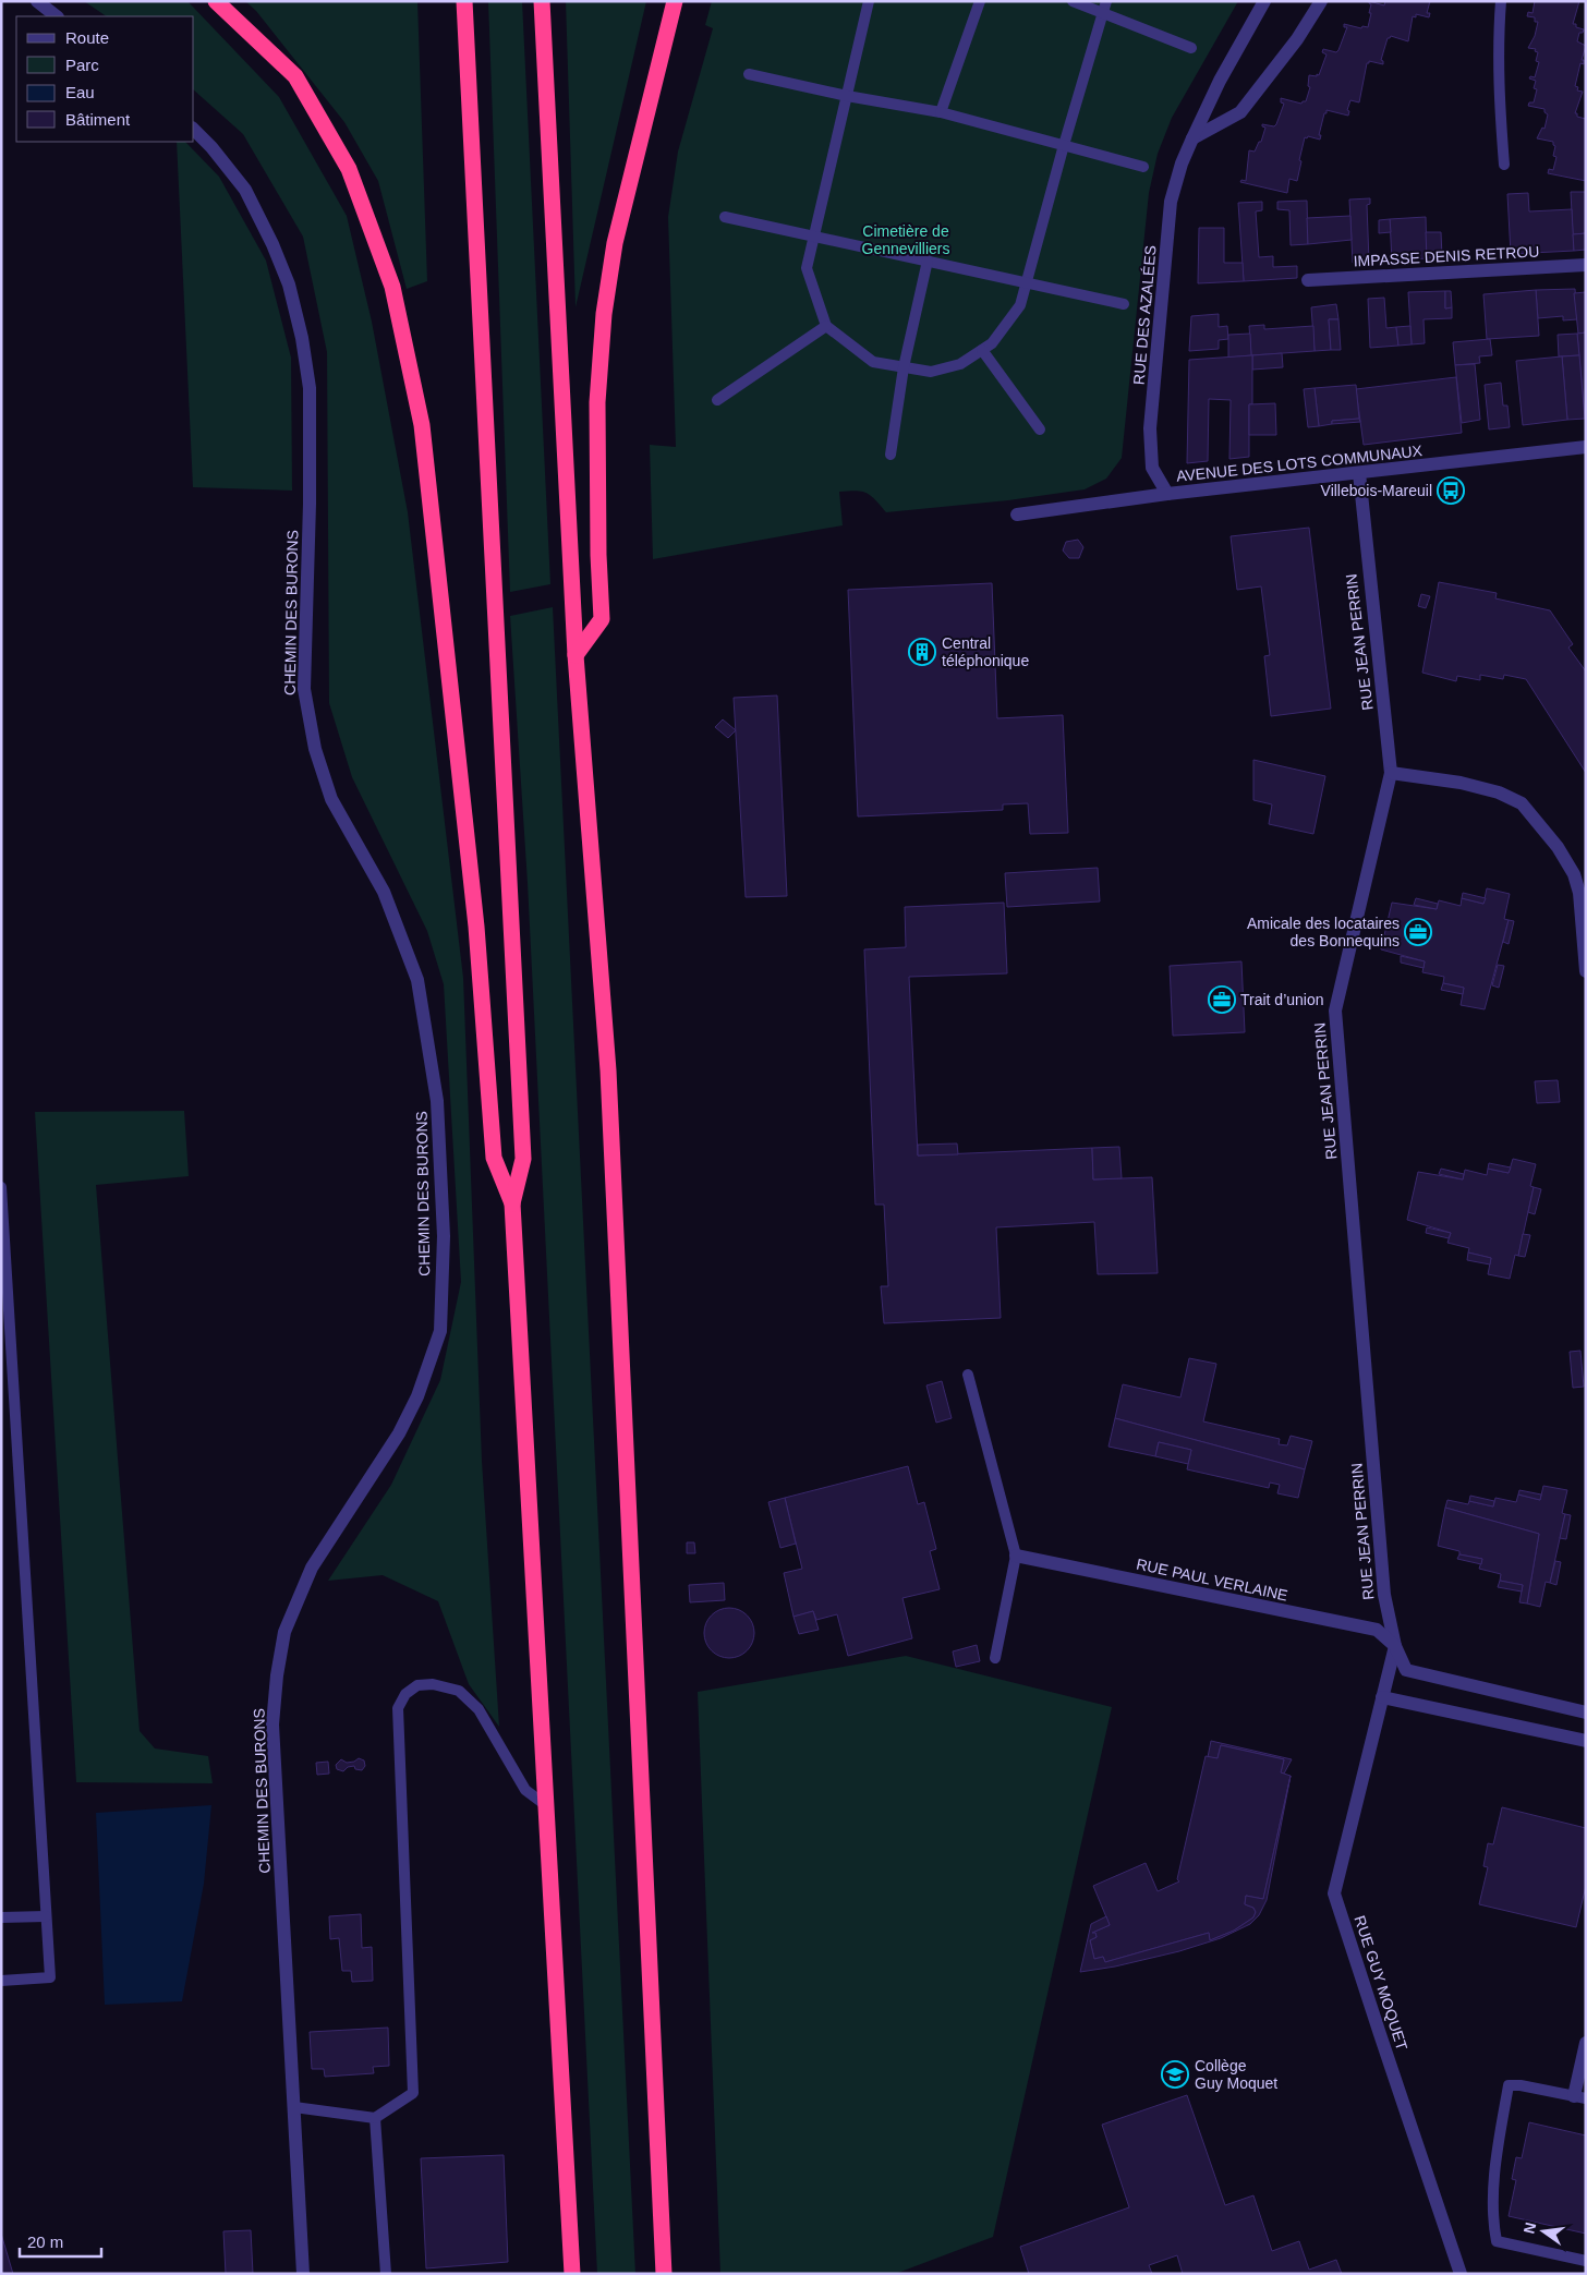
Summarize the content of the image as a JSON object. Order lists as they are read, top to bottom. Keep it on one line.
{"streets":{"street":["IMPASSE DENIS RETROU","RUE DES AZALÉES","AVENUE DES LOTS COMMUNAUX","CHEMIN DES BURONS","RUE JEAN PERRIN","RUE PAUL VERLAINE","RUE GUY MOQUET"]},"crossings":[["RUE DES AZALÉES","AVENUE DES LOTS COMMUNAUX"],["AVENUE DES LOTS COMMUNAUX","RUE JEAN PERRIN"],["RUE JEAN PERRIN","RUE PAUL VERLAINE"]],"parks":["Cimetière de Gennevilliers"],"places":{"bus stop":["Villebois-Mareuil"],"building":["Central téléphonique"],"office":["Amicale des locataires des Bonnequins","Trait d’union"],"school or university":["Collège Guy Moquet"]},"legend":["Route","Parc","Eau","Bâtiment"],"scale_bar":"20 m","north":"left"}
